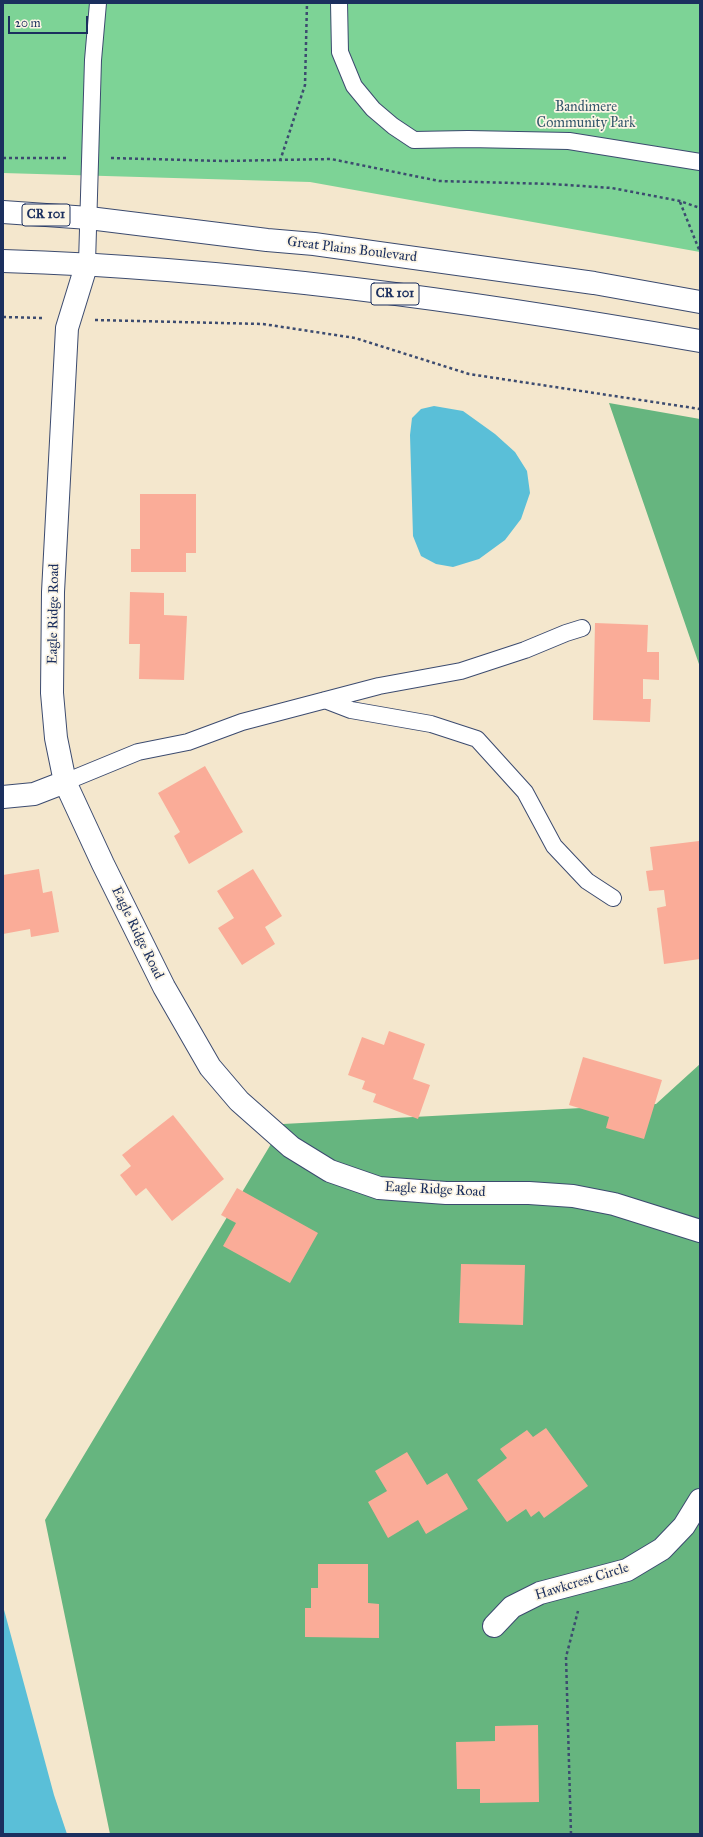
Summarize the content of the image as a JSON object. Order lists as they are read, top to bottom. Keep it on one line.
{"streets":{"street":["CR 101","Great Plains Boulevard","Eagle Ridge Road","Hawkcrest Circle"]},"crossings":[["CR 101","Eagle Ridge Road"]],"parks":["Bandimere Community Park"],"scale_bar":"20 m"}
